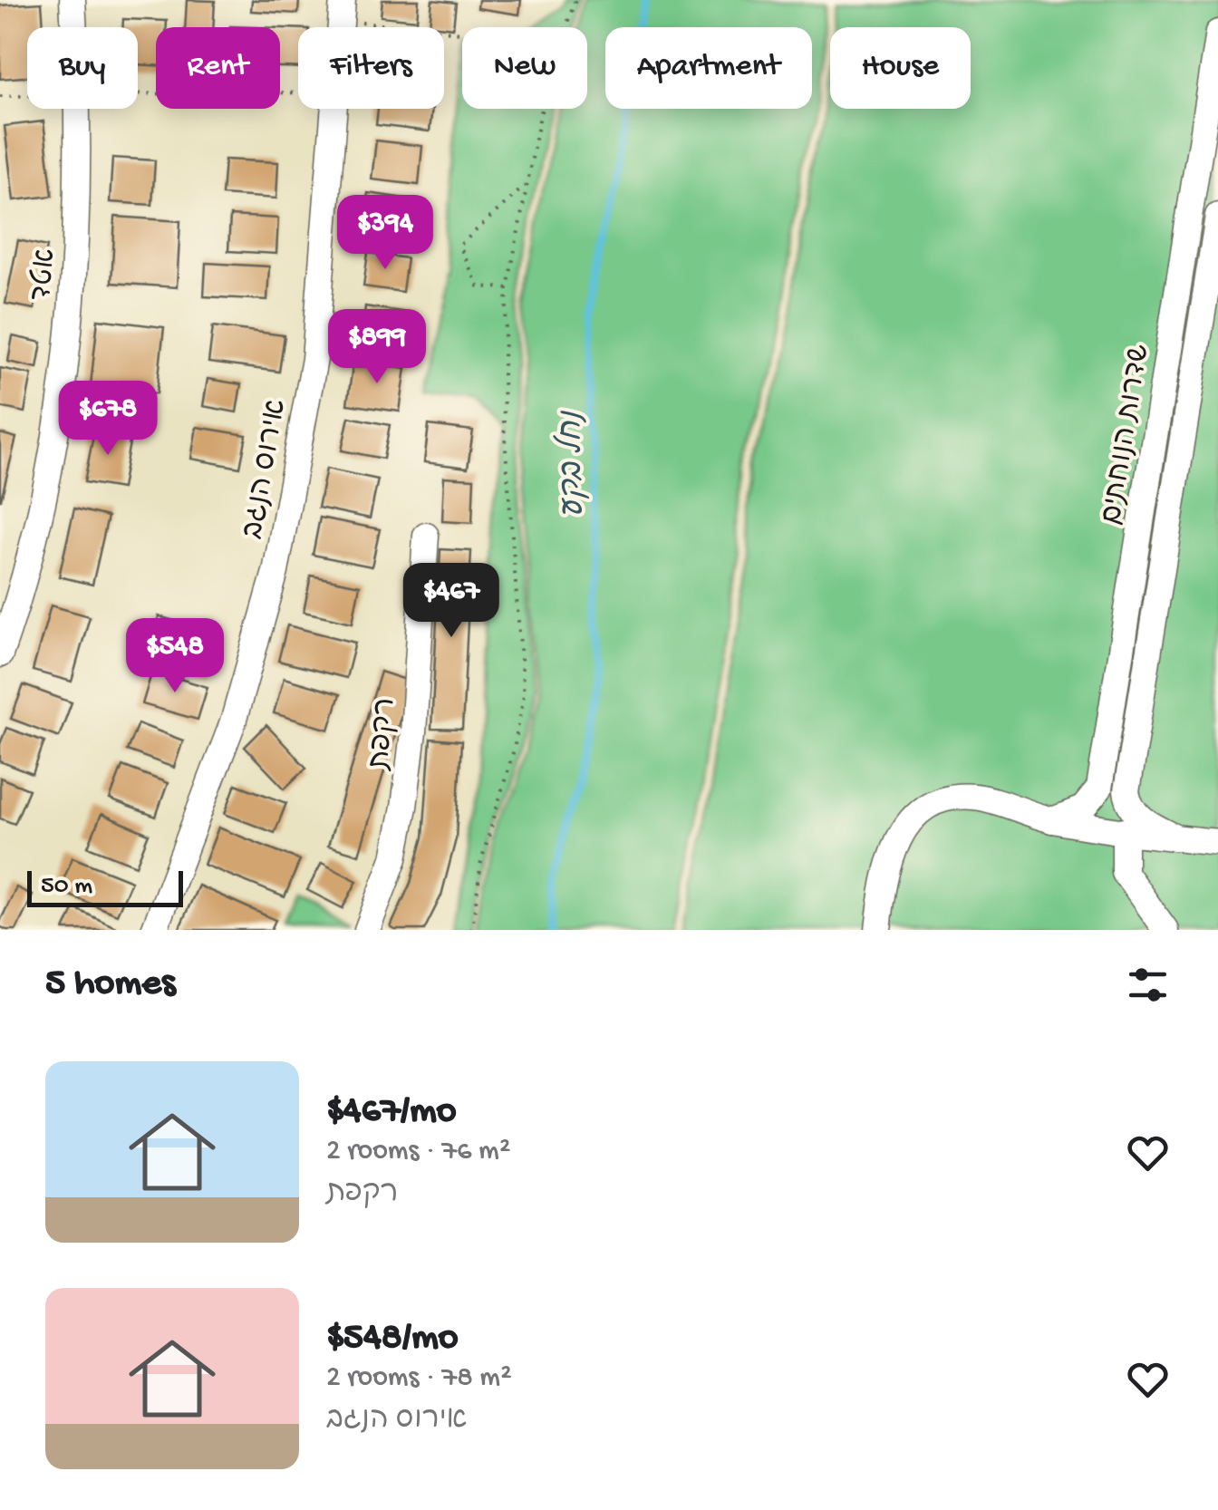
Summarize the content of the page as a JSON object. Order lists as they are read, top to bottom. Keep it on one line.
{"streets":{"street":["אטד","שדרות הנוחתים","אירוס הנגב","רקפת"]},"water":["נחל בקע"],"scale_bar":"50 m","page":{"chip":["Buy","Rent","Filters","New","Apartment","House"],"price":["$394","$899","$678","$467","$548"],"scale":"50 m","heading":"5 homes","list":[{"name":"$467/mo","note":"2 rooms · 76 m² · רקפת"},{"name":"$548/mo","note":"2 rooms · 78 m² · אירוס הנגב"}]}}
